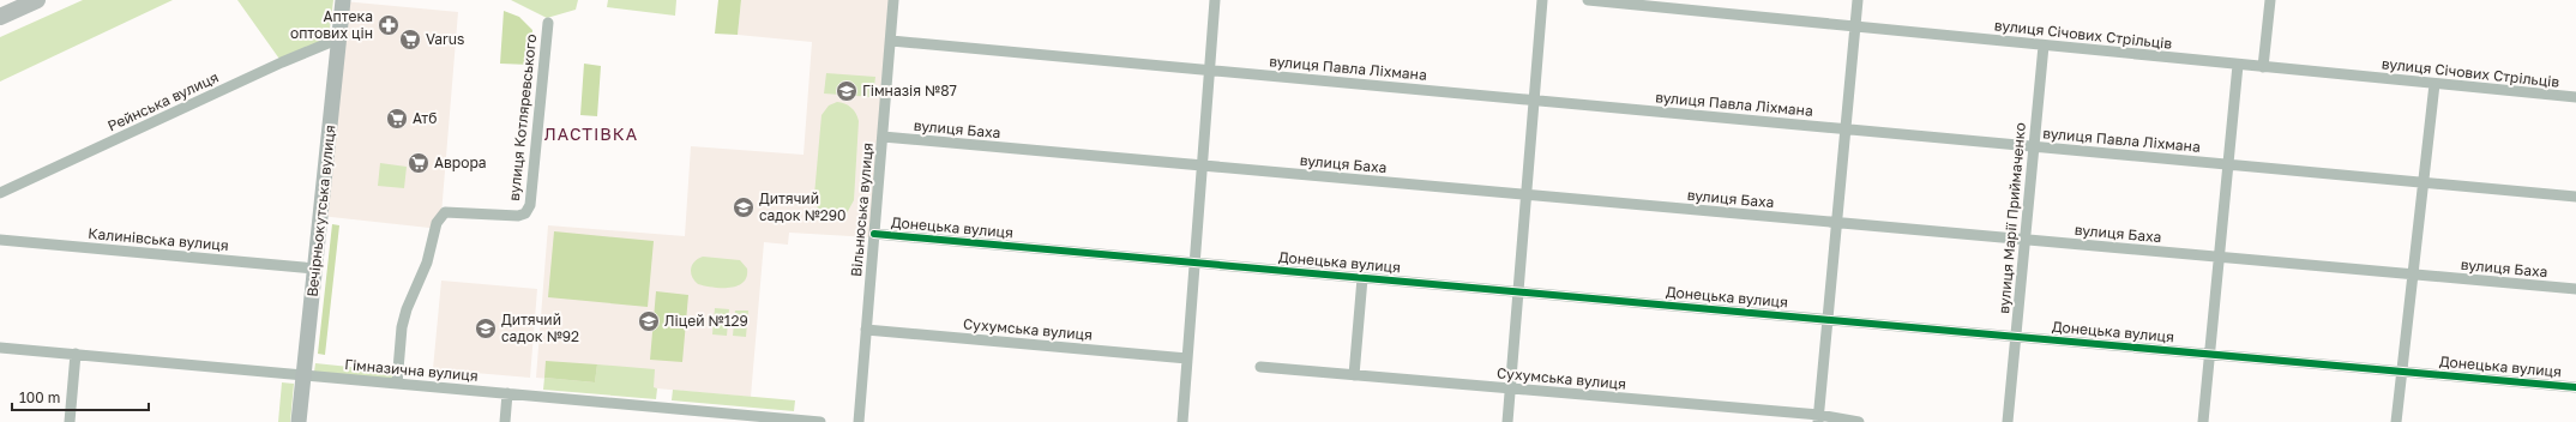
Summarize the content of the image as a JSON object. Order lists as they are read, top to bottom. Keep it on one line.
{"streets":{"street":["вулиця Січових Стрільців","вулиця Павла Ліхмана","Рейнська вулиця","вулиця Котляревського","вулиця Баха","Вільнюська вулиця","Вечірньокутська вулиця","вулиця Марії Приймаченко","Донецька вулиця","Калинівська вулиця","Сухумська вулиця","Гімназична вулиця"]},"crossings":[["вулиця Січових Стрільців","вулиця Марії Приймаченко"],["вулиця Павла Ліхмана","Вільнюська вулиця"],["вулиця Павла Ліхмана","вулиця Марії Приймаченко"],["Рейнська вулиця","Вечірньокутська вулиця"],["вулиця Котляревського","Гімназична вулиця"],["вулиця Баха","Вільнюська вулиця"],["вулиця Баха","вулиця Марії Приймаченко"],["Вільнюська вулиця","Донецька вулиця"],["Вільнюська вулиця","Сухумська вулиця"],["Вечірньокутська вулиця","Калинівська вулиця"],["Вечірньокутська вулиця","Гімназична вулиця"],["вулиця Марії Приймаченко","Донецька вулиця"]],"districts":["ЛАСТІВКА"],"places":{"pharmacy":["Аптека оптових цін"],"supermarket":["Varus","Атб","Аврора"],"school or university":["Гімназія №87","Дитячий садок №290","Ліцей №129","Дитячий садок №92"]},"scale_bar":"100 m"}
